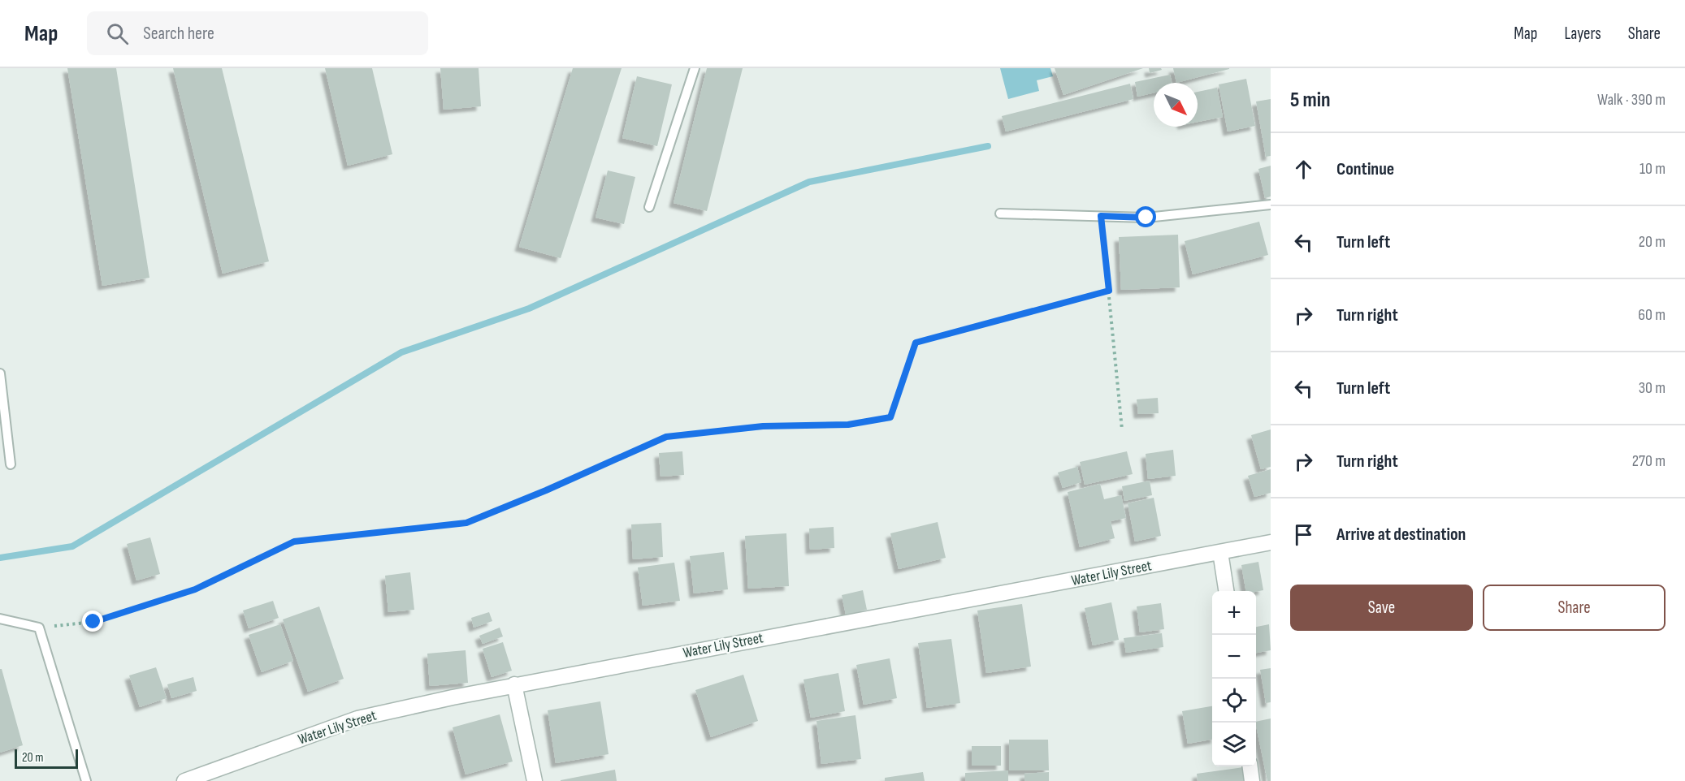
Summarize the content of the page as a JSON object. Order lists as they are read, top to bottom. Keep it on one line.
{"streets":{"street":["Water Lily Street"]},"scale_bar":"20 m","north":"bottom right","page":{"header":"Map","search":"Search here","nav":["Map","Layers","Share"],"heading":["5 min","Walk · 390 m"],"list":[["Continue","10 m"],["Turn left","20 m"],["Turn right","60 m"],["Turn left","30 m"],["Turn right","270 m"],"Arrive at destination"],"buttons":["Save","Share"],"map_buttons":["+","−"],"scale":"20 m"}}
